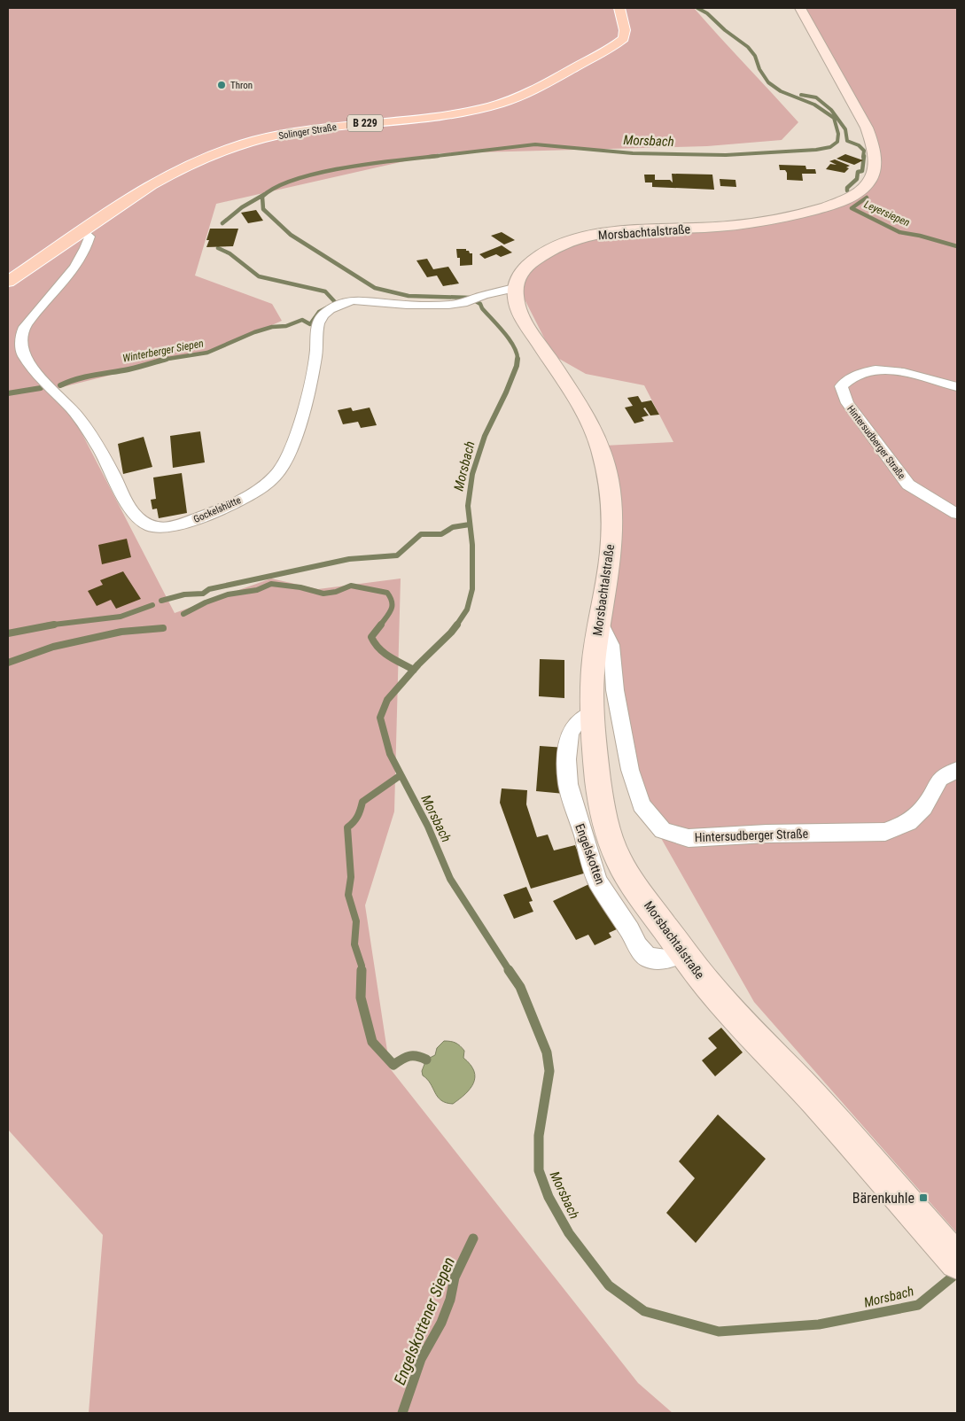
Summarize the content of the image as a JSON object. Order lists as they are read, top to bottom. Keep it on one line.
{"streets":{"main road":["B 229","Solinger Straße","Morsbachtalstraße"],"street":["Hintersudberger Straße","Gockelshütte","Engelskotten"]},"crossings":[["Solinger Straße","Gockelshütte"],["Morsbachtalstraße","Hintersudberger Straße"],["Morsbachtalstraße","Gockelshütte"],["Morsbachtalstraße","Engelskotten"]],"water":["Morsbach","Leyersiepen","Winterberger Siepen","Engelskottener Siepen"],"places":{"other":["Thron"],"transit":["Bärenkuhle"]}}
